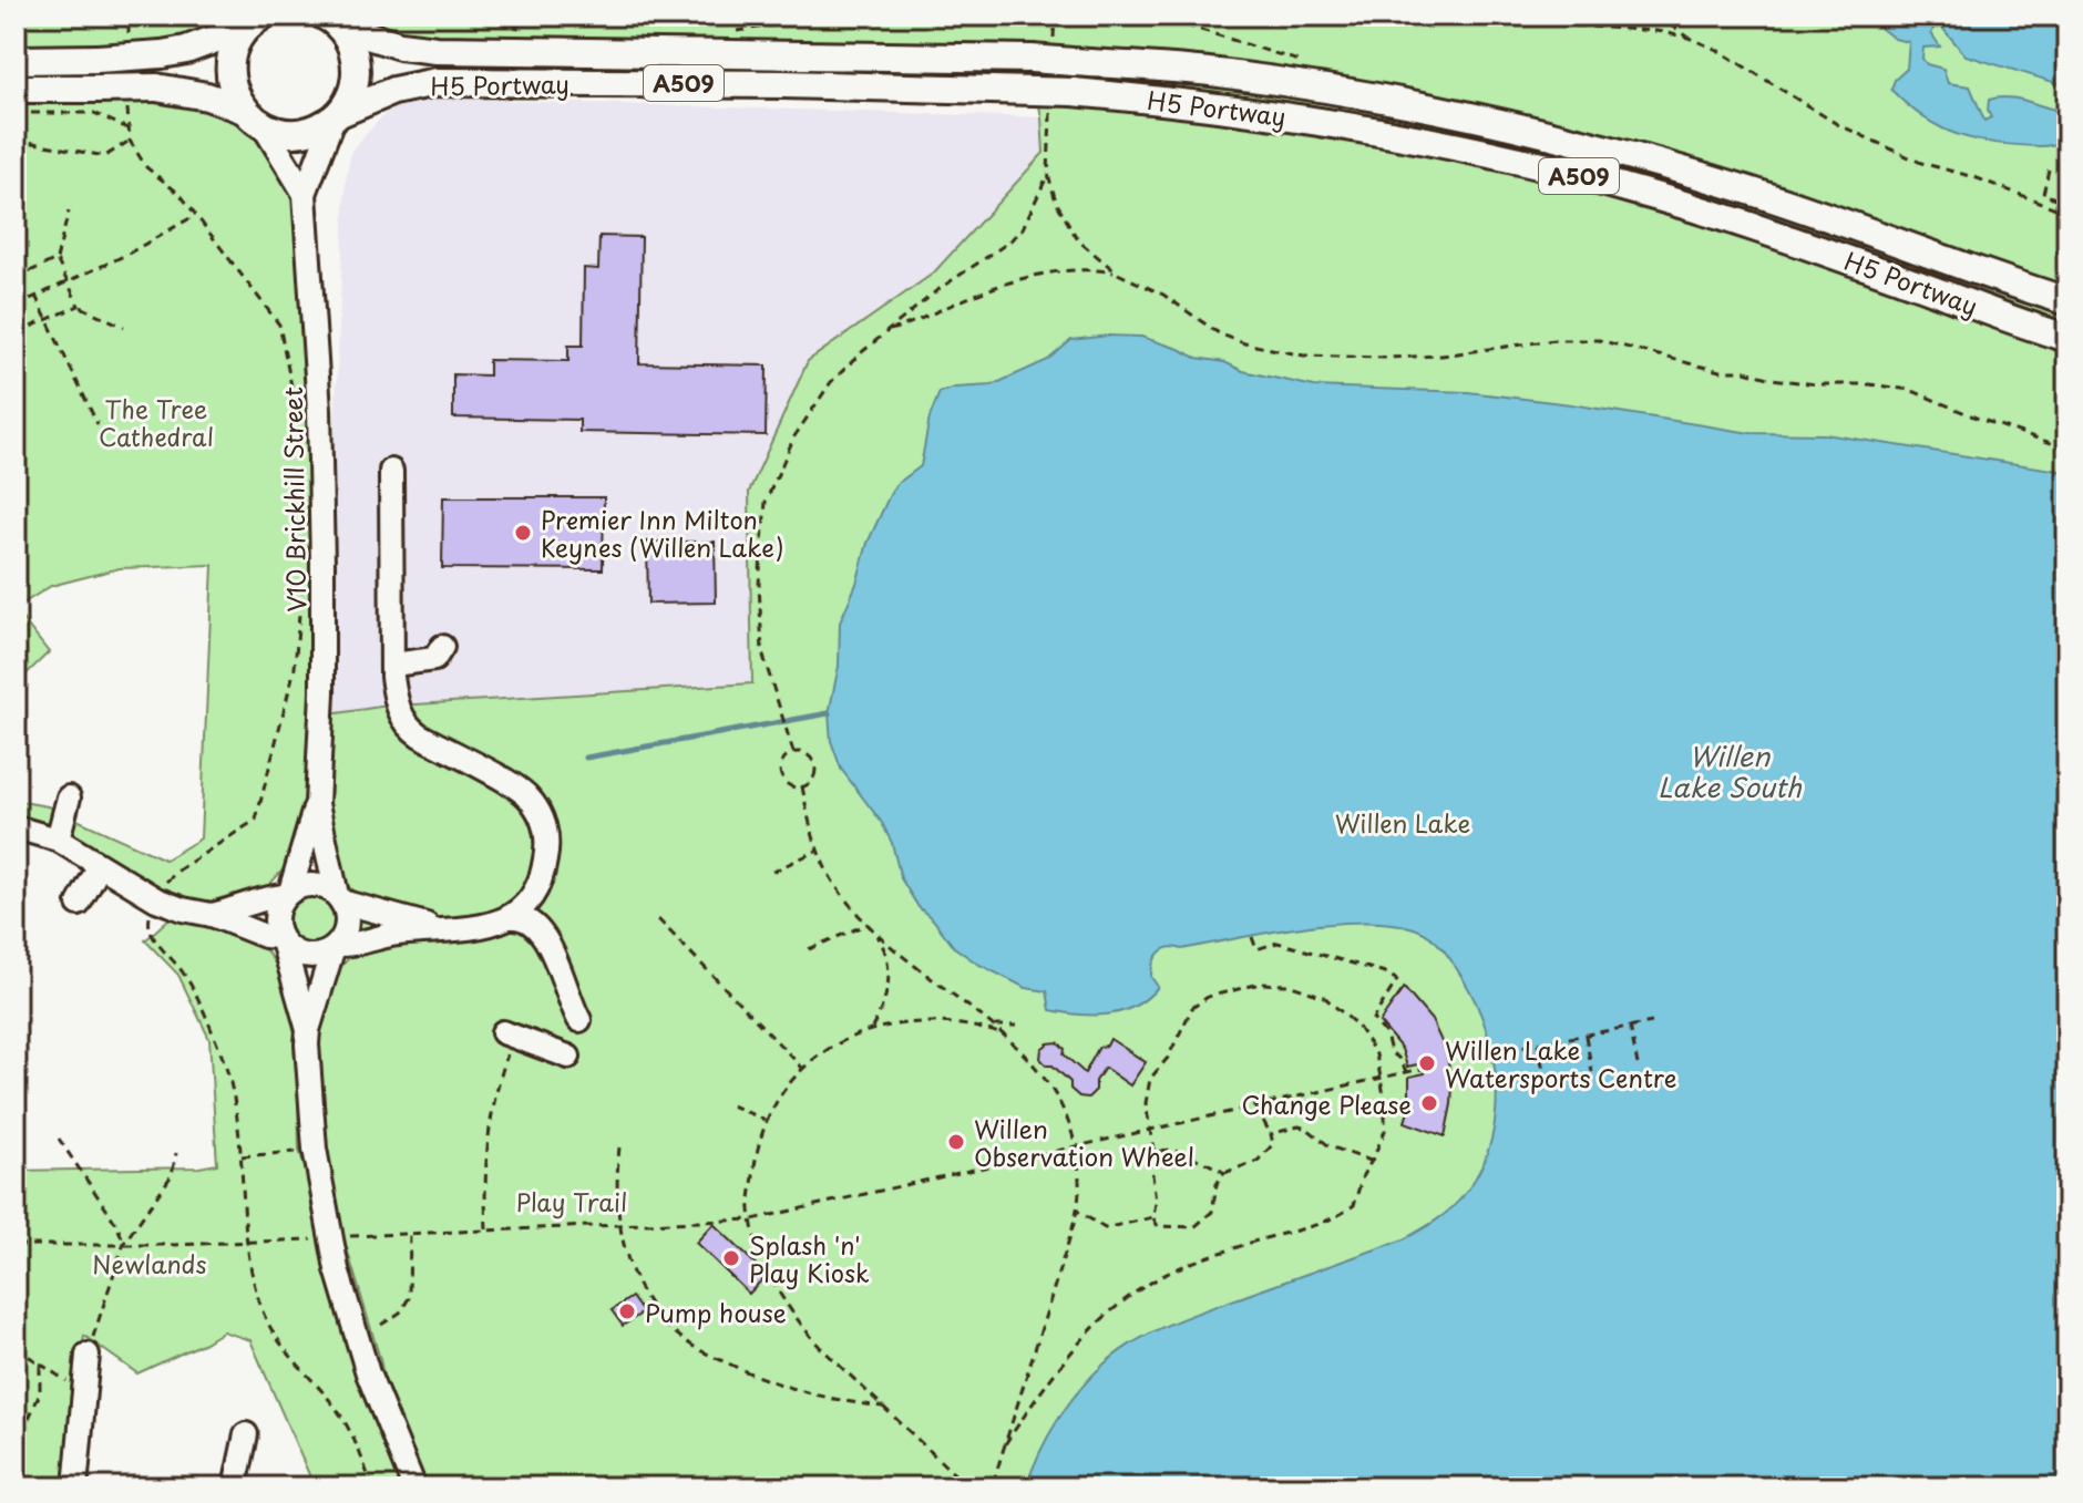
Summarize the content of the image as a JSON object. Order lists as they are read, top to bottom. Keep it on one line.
{"streets":{"main road":["A509","H5 Portway"],"street":["V10 Brickhill Street"]},"crossings":[["A509","H5 Portway"],["A509","V10 Brickhill Street"],["H5 Portway","V10 Brickhill Street"]],"water":["Willen Lake South"],"parks":["The Tree Cathedral","Willen Lake","Play Trail","Newlands"],"places":["Premier Inn Milton Keynes (Willen Lake)","Willen Lake Watersports Centre","Change Please","Willen Observation Wheel","Splash 'n' Play Kiosk","Pump house"]}
